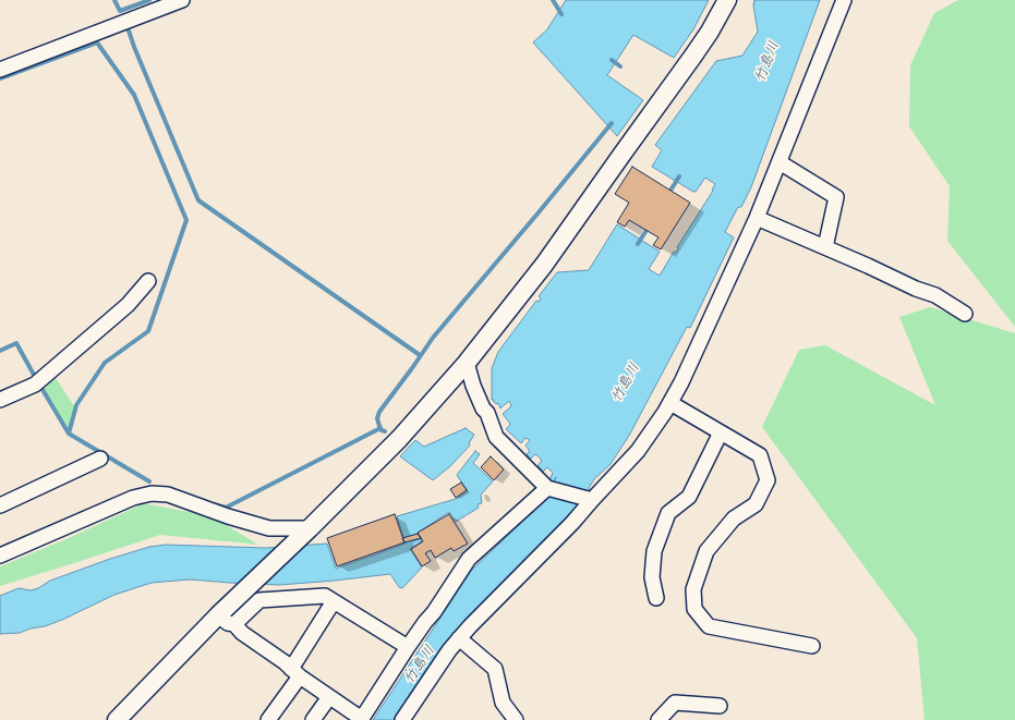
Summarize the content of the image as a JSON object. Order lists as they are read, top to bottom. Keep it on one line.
{"water":["竹島川"]}
